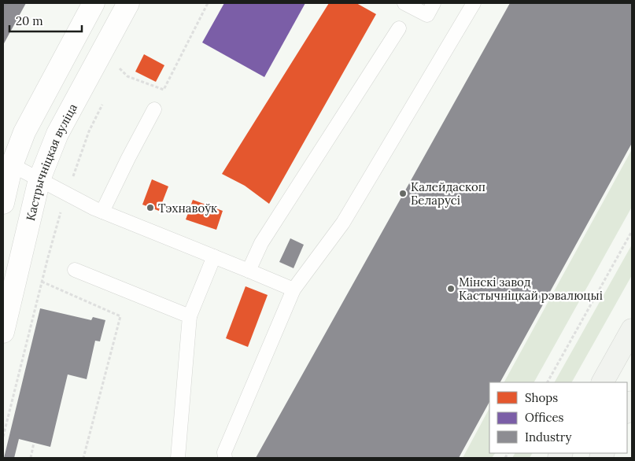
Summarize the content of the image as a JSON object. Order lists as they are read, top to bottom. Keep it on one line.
{"streets":{"street":["Кастрычніцкая вуліца"]},"places":["Калейдаскоп Беларусі","Тэхнавоўк","Мінскі завод Кастычніцкай рэвалюцыі"],"legend":["Shops","Offices","Industry"],"scale_bar":"20 m"}
